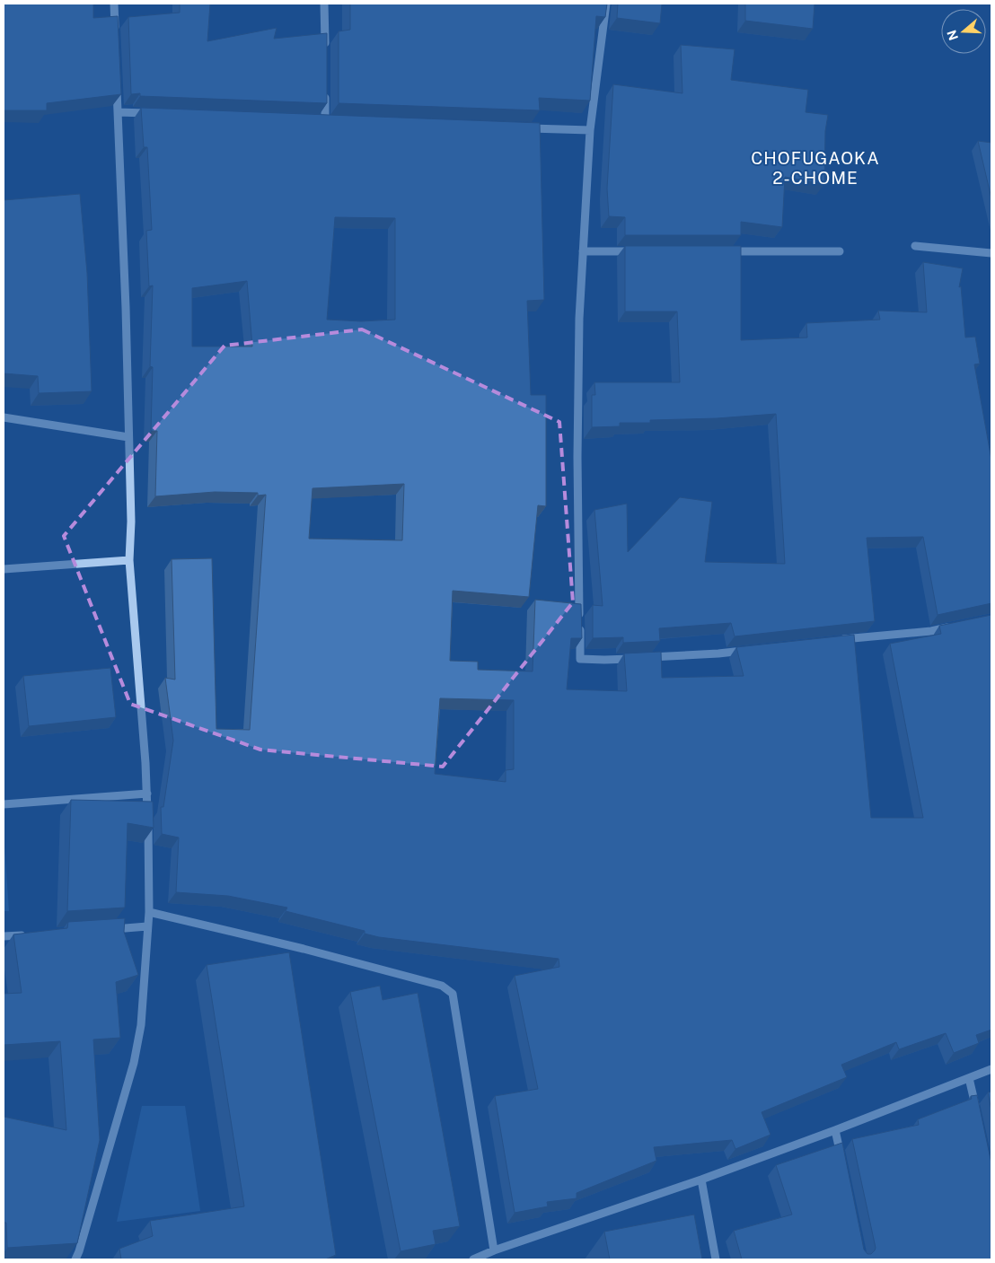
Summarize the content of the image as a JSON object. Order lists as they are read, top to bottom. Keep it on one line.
{"districts":["CHOFUGAOKA 2-CHOME"],"north":"left"}
